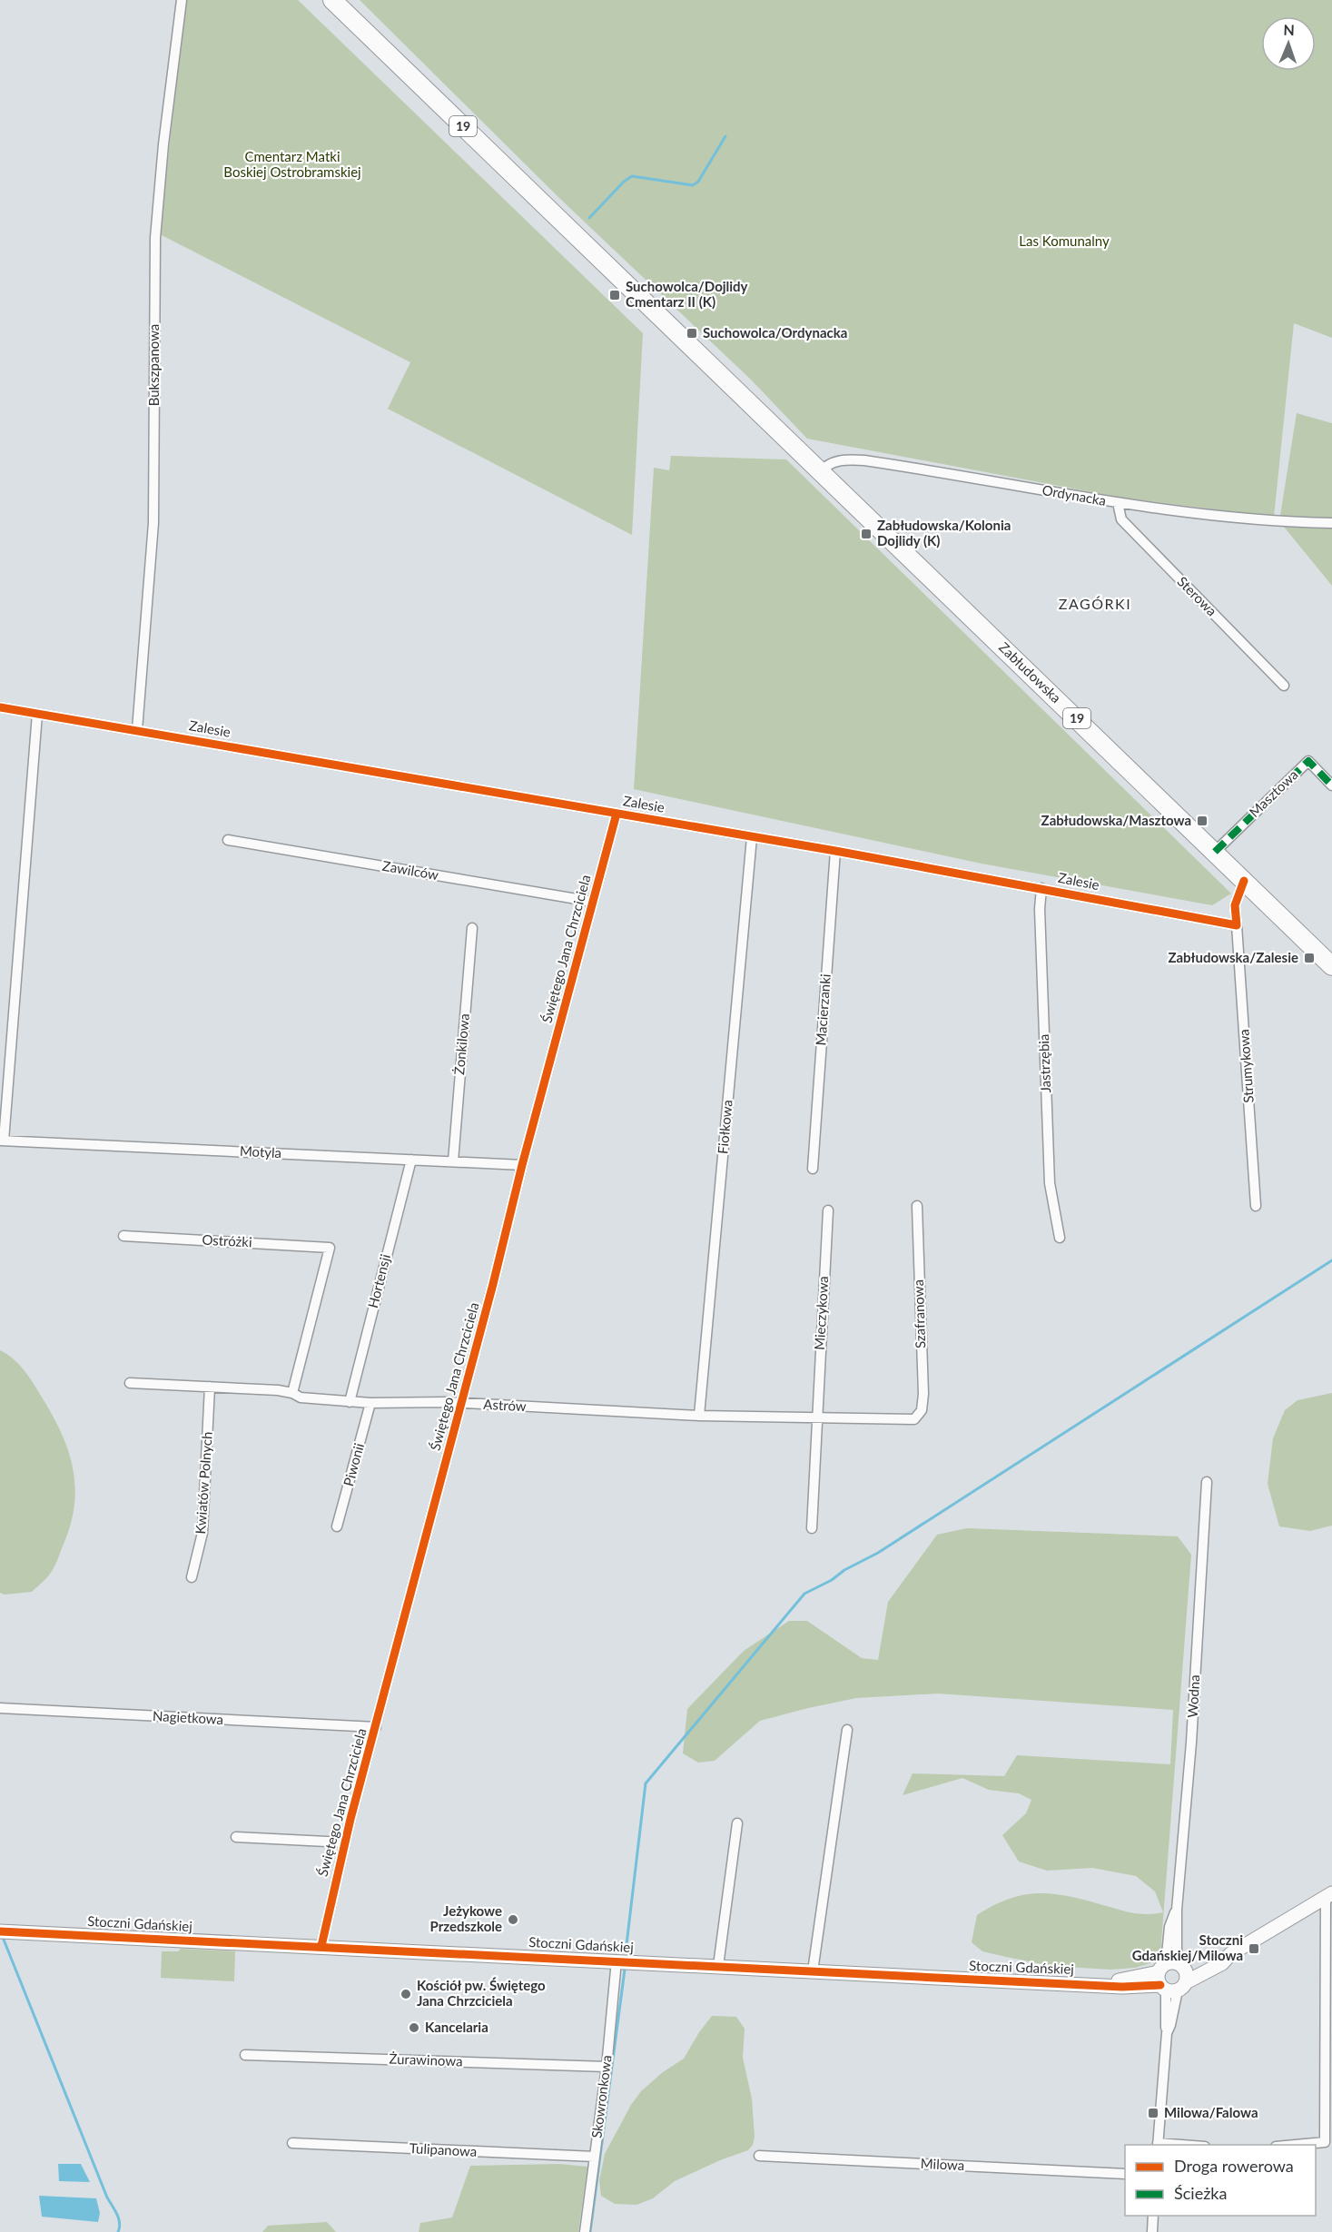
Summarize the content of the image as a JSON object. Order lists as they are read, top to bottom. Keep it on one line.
{"streets":{"highway":["19","Zabłudowska"],"street":["Bukszpanowa","Ordynacka","Sterowa","Zalesie","Masztowa","Zawilców","Świętego Jana Chrzciciela","Macierzanki","Żonkilowa","Jastrzębia","Strumykowa","Fiołkowa","Motyla","Ostróżki","Hortensji","Mieczykowa","Szafranowa","Astrów","Piwonii","Kwiatów Polnych","Wodna","Nagietkowa","Stoczni Gdańskiej","Żurawinowa","Skowronkowa","Tulipanowa","Milowa"]},"crossings":[["19","Ordynacka"],["19","Zabłudowska"],["Bukszpanowa","Zalesie"],["Ordynacka","Sterowa"],["Ordynacka","Zabłudowska"],["Zabłudowska","Masztowa"],["Zalesie","Świętego Jana Chrzciciela"],["Zalesie","Macierzanki"],["Zalesie","Jastrzębia"],["Zalesie","Strumykowa"],["Zalesie","Fiołkowa"],["Zawilców","Świętego Jana Chrzciciela"],["Świętego Jana Chrzciciela","Motyla"],["Świętego Jana Chrzciciela","Astrów"],["Świętego Jana Chrzciciela","Nagietkowa"],["Świętego Jana Chrzciciela","Stoczni Gdańskiej"],["Żonkilowa","Motyla"],["Fiołkowa","Astrów"],["Motyla","Hortensji"],["Ostróżki","Astrów"],["Hortensji","Astrów"],["Mieczykowa","Astrów"],["Szafranowa","Astrów"],["Astrów","Piwonii"],["Astrów","Kwiatów Polnych"],["Wodna","Stoczni Gdańskiej"],["Stoczni Gdańskiej","Skowronkowa"],["Żurawinowa","Skowronkowa"],["Skowronkowa","Tulipanowa"]],"districts":["ZAGÓRKI"],"parks":["Cmentarz Matki Boskiej Ostrobramskiej","Las Komunalny"],"places":{"transit":["Suchowolca/Dojlidy Cmentarz II (K)","Suchowolca/Ordynacka","Zabłudowska/Kolonia Dojlidy (K)","Zabłudowska/Masztowa","Zabłudowska/Zalesie","Stoczni Gdańskiej/Milowa","Milowa/Falowa"],"other":["Jeżykowe Przedszkole","Kościół pw. Świętego Jana Chrzciciela","Kancelaria"]},"legend":["Droga rowerowa","Ścieżka"],"north":"top"}
